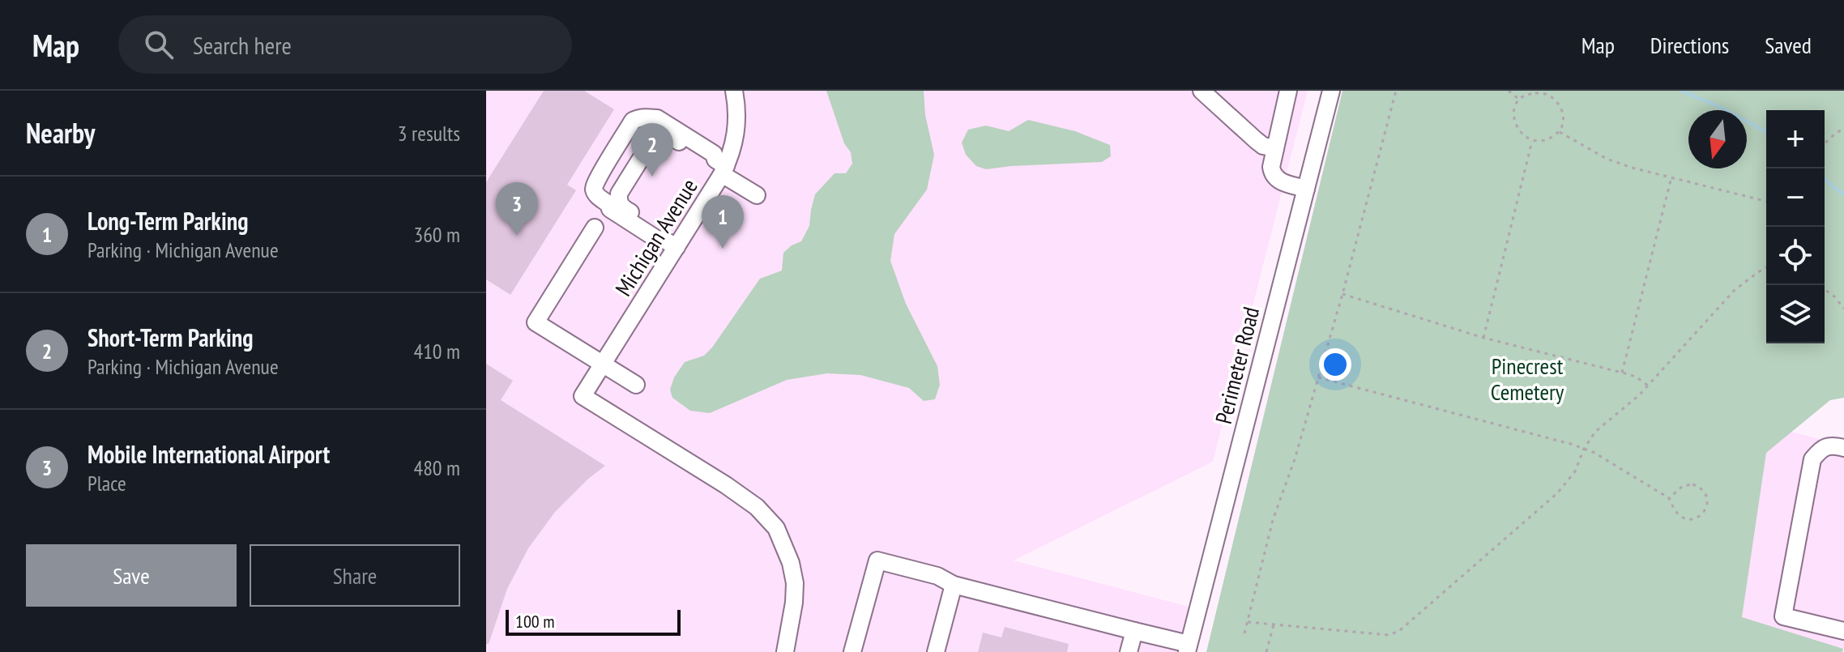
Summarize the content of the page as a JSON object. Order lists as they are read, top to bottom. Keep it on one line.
{"streets":{"street":["Michigan Avenue","Perimeter Road"]},"parks":["Pinecrest Cemetery"],"scale_bar":"100 m","north":"bottom","page":{"header":"Map","search":"Search here","nav":["Map","Directions","Saved"],"heading":["Nearby","3 results"],"map_buttons":["+","−"],"pins":["2","3","1"],"list":[{"mark":"1","name":"Long-Term Parking","note":"Parking · Michigan Avenue","value":"360 m"},{"mark":"2","name":"Short-Term Parking","note":"Parking · Michigan Avenue","value":"410 m"},{"mark":"3","name":"Mobile International Airport","note":"Place","value":"480 m"}],"buttons":["Save","Share"],"scale":"100 m"}}
